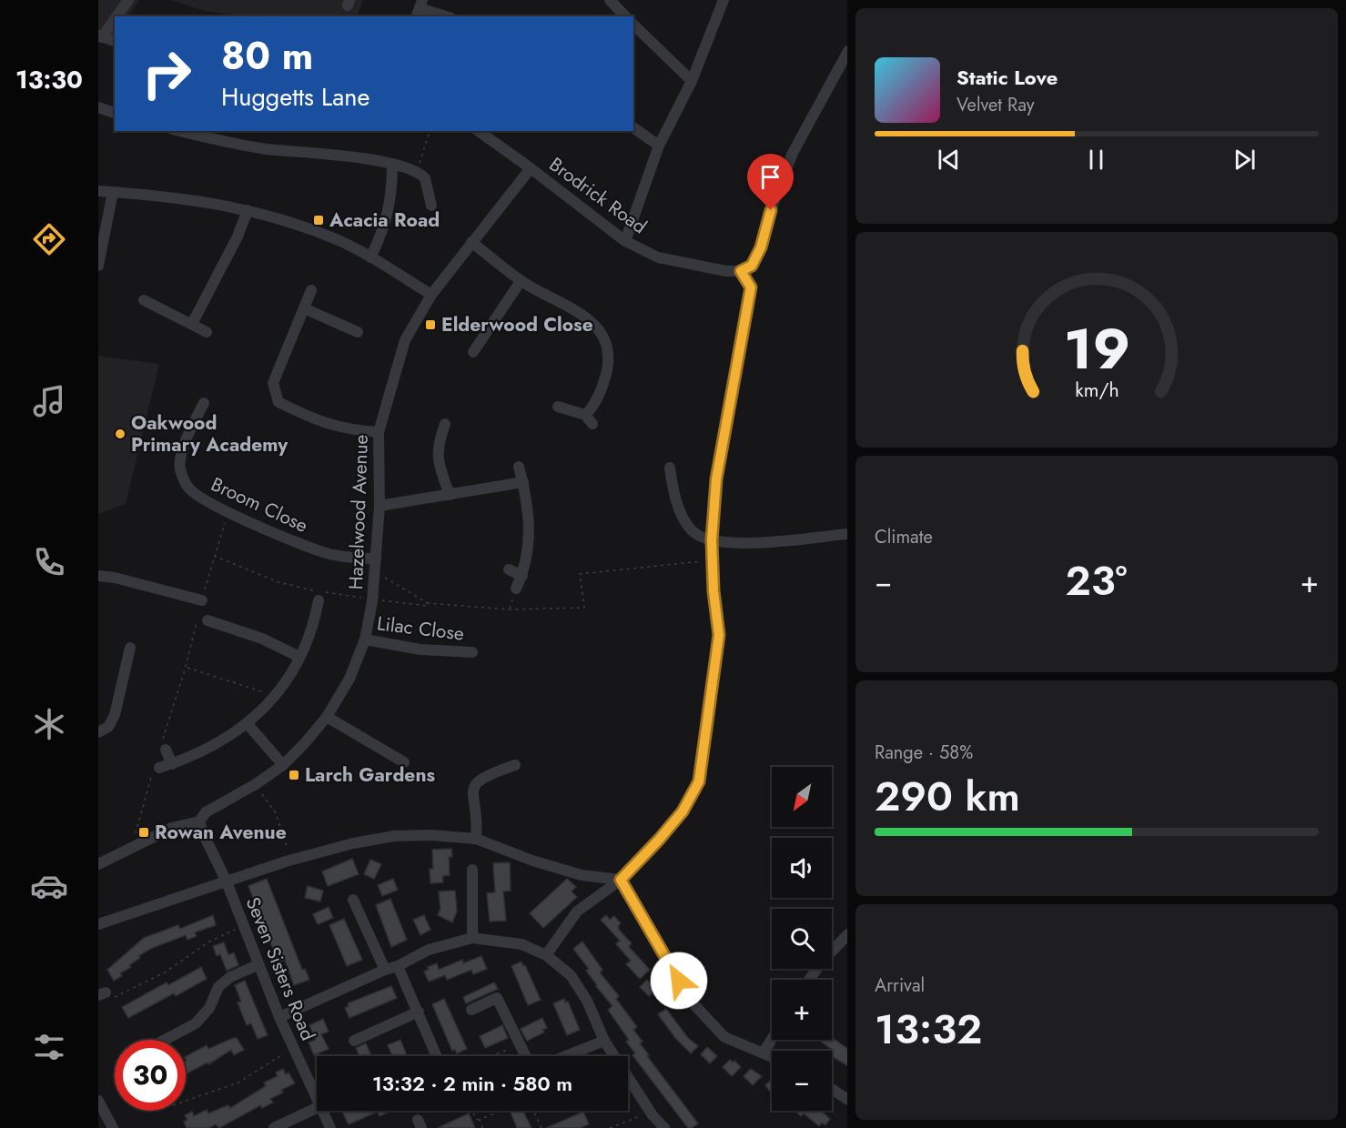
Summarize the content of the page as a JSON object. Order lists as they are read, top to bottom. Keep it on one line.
{"streets":{"street":["Brodrick Road","Broom Close","Hazelwood Avenue","Lilac Close","Seven Sisters Road"]},"crossings":[["Brodrick Road","Hazelwood Avenue"],["Broom Close","Hazelwood Avenue"],["Hazelwood Avenue","Lilac Close"],["Hazelwood Avenue","Seven Sisters Road"]],"places":{"transit":["Acacia Road","Elderwood Close","Larch Gardens","Rowan Avenue"],"other":["Oakwood Primary Academy"]},"north":"bottom left","page":{"tabs":"13:30","turn":["80 m","Huggetts Lane"],"song":["Static Love","Velvet Ray"],"tile":["Climate",["Range · 58%","290 km"],["Arrival","13:32"]],"heat":["−","23°","+"],"map_buttons":["+","−"],"limit":"30","trip":"13:32 · 2 min · 580 m","gauge":["19","km/h"]}}
